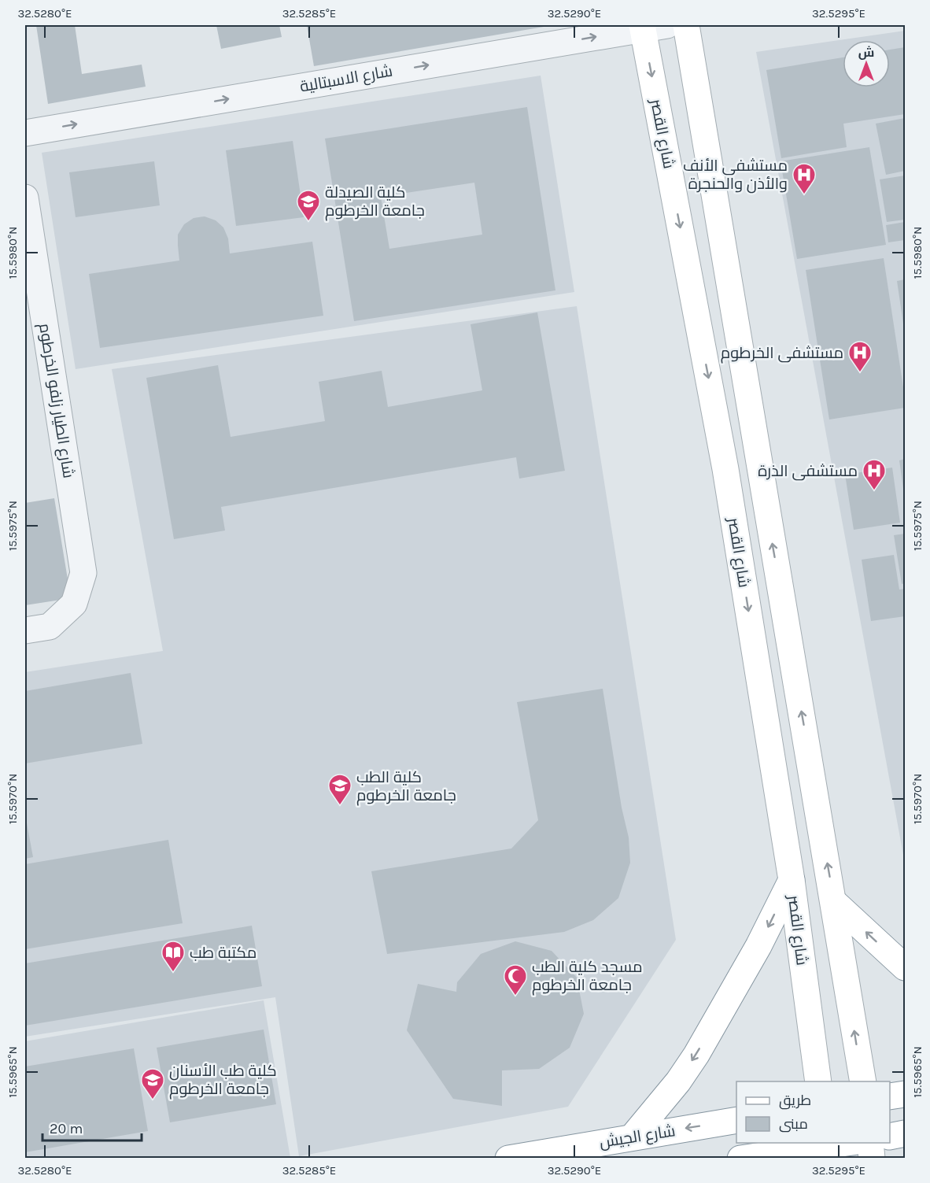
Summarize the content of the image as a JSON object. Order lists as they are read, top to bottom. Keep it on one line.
{"streets":{"main road":["شارع القصر","شارع الجيش"],"street":["شارع الاسبتالية","شارع الطيار زلفو الخرطوم"]},"crossings":[["شارع الاسبتالية","شارع القصر"]],"one_way":["شارع الاسبتالية","شارع الجيش"],"places":{"hospital":["مستشفى الأنف والأذن والحنجرة","مستشفى الخرطوم","مستشفى الذرة"],"school or university":["كلية الصيدلة جامعة الخرطوم","كلية الطب جامعة الخرطوم","كلية طب الأسنان جامعة الخرطوم"],"library":["مكتبة طب"],"mosque":["مسجد كلية الطب جامعة الخرطوم"]},"legend":["طريق","مبنى"],"scale_bar":"20 m","north":"top","coordinates":["32.5280°E","32.5285°E","32.5290°E","32.5295°E","15.5980°N","15.5975°N","15.5970°N","15.5965°N"]}
